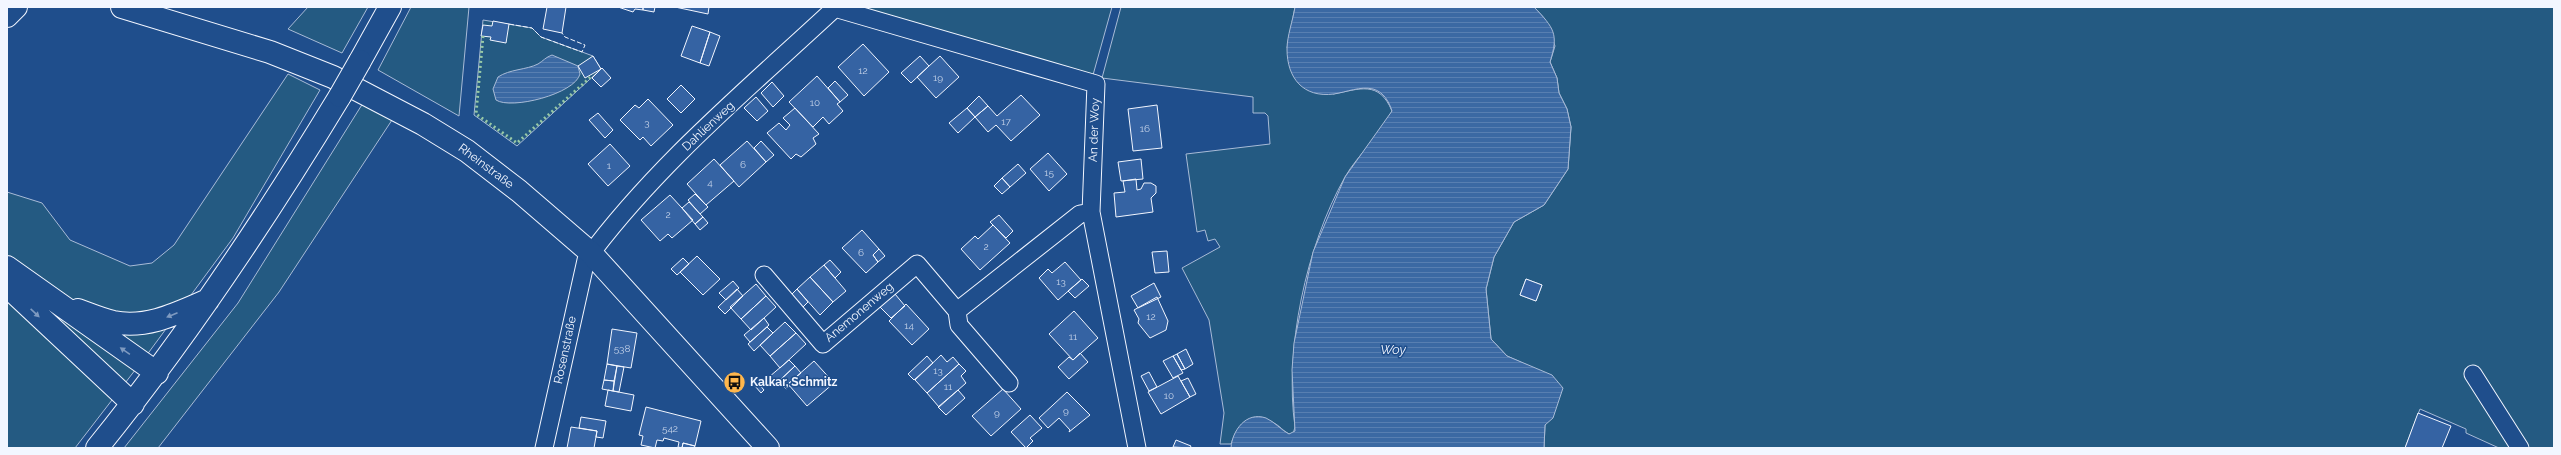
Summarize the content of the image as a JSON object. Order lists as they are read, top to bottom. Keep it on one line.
{"streets":{"main road":["Rheinstraße"],"street":["Dahlienweg","An der Woy","Anemonenweg","Rosenstraße"]},"crossings":[["Dahlienweg","An der Woy"],["Dahlienweg","Rheinstraße"],["Dahlienweg","Rosenstraße"],["Rheinstraße","Rosenstraße"]],"water":["Woy"],"places":{"bus stop":["Kalkar, Schmitz"]},"house_numbers":["12","19","10","17","3","16","6","1","15","4","2","2","6","13","12","14","11","538","13","11","10","9","9","542"]}
